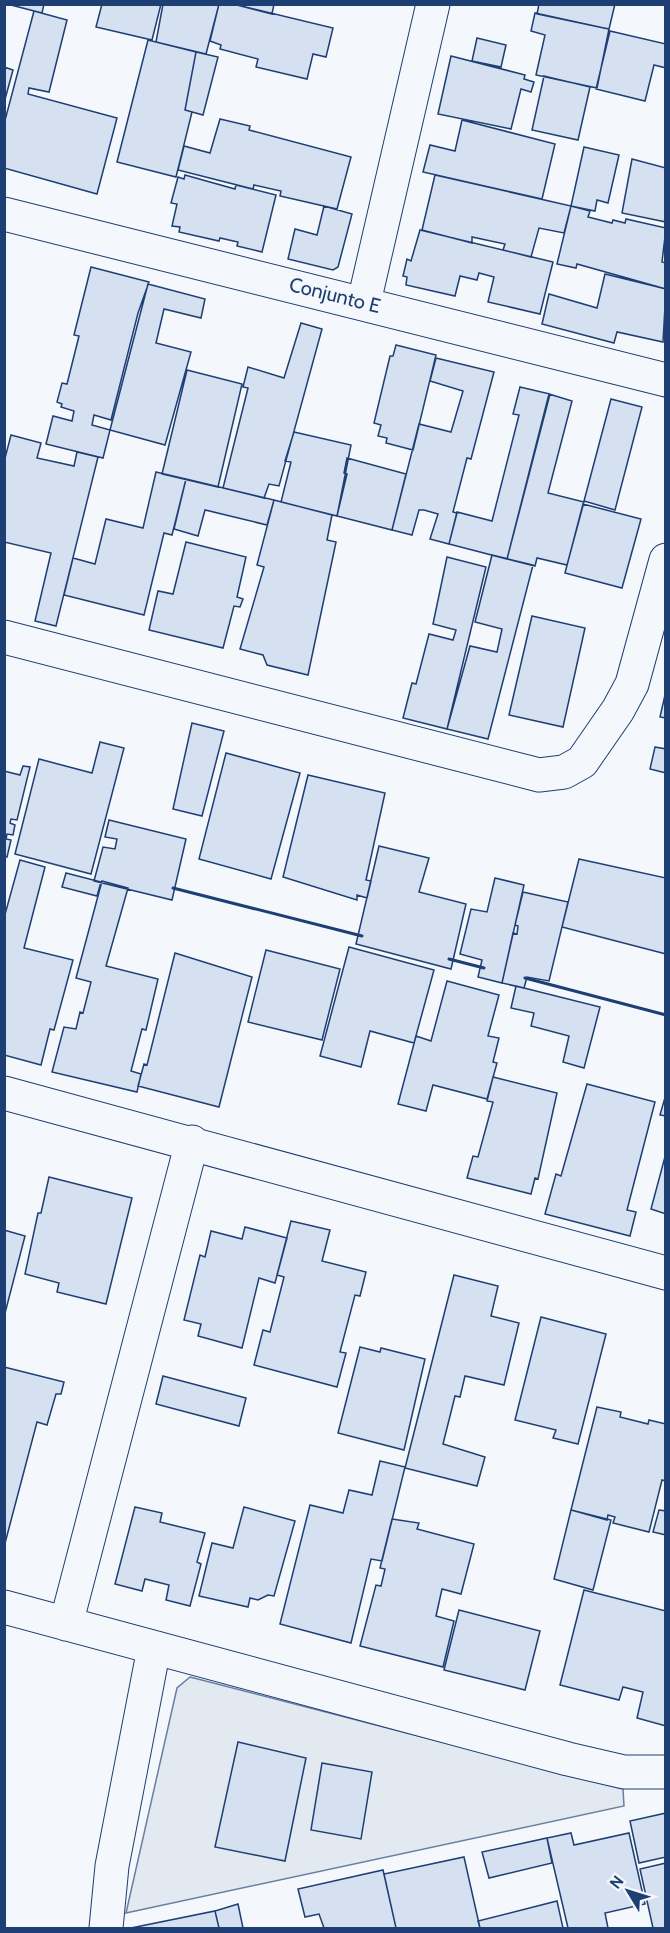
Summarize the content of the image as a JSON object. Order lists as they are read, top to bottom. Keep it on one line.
{"streets":{"street":["Conjunto E"]},"north":"top left"}
